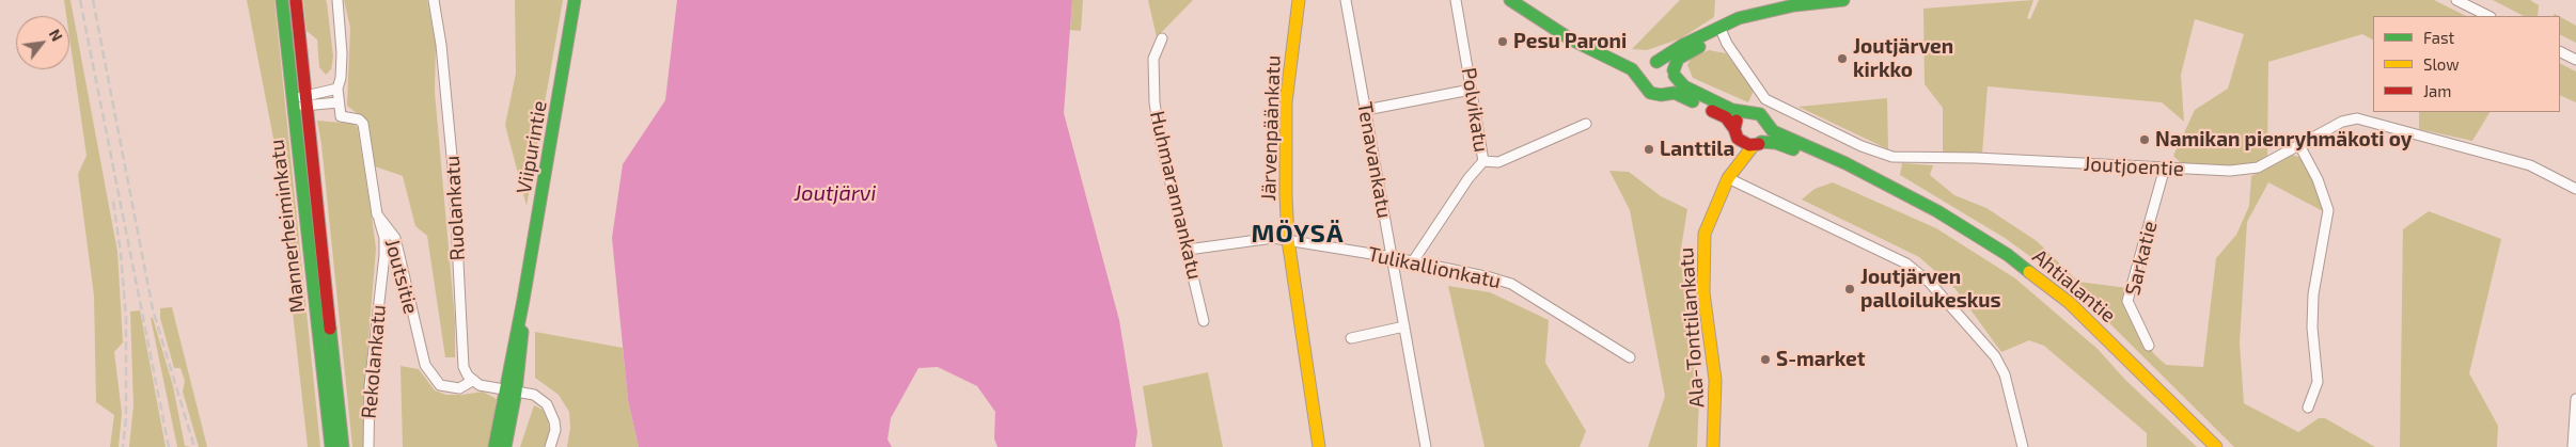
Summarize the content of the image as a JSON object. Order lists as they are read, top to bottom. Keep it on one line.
{"streets":{"main road":["Järvenpäänkatu","Viipurintie","Mannerheiminkatu","Ahtialantie","Ala-Tonttilankatu"],"street":["Polvikatu","Tenavankatu","Joutjoentie","Huhmarannankatu","Ruolankatu","Sarkatie","Tulikallionkatu","Joutsitie","Rekolankatu"]},"crossings":[["Polvikatu","Tulikallionkatu"],["Järvenpäänkatu","Tulikallionkatu"],["Tenavankatu","Tulikallionkatu"],["Joutjoentie","Sarkatie"],["Huhmarannankatu","Tulikallionkatu"],["Ruolankatu","Joutsitie"],["Joutsitie","Rekolankatu"],["Ahtialantie","Ala-Tonttilankatu"]],"districts":["MÖYSÄ"],"water":["Joutjärvi"],"places":["Pesu Paroni","Joutjärven kirkko","Namikan pienryhmäkoti oy","Lanttila","Joutjärven palloilukeskus","S-market"],"legend":["Fast","Slow","Jam"],"north":"top right"}
